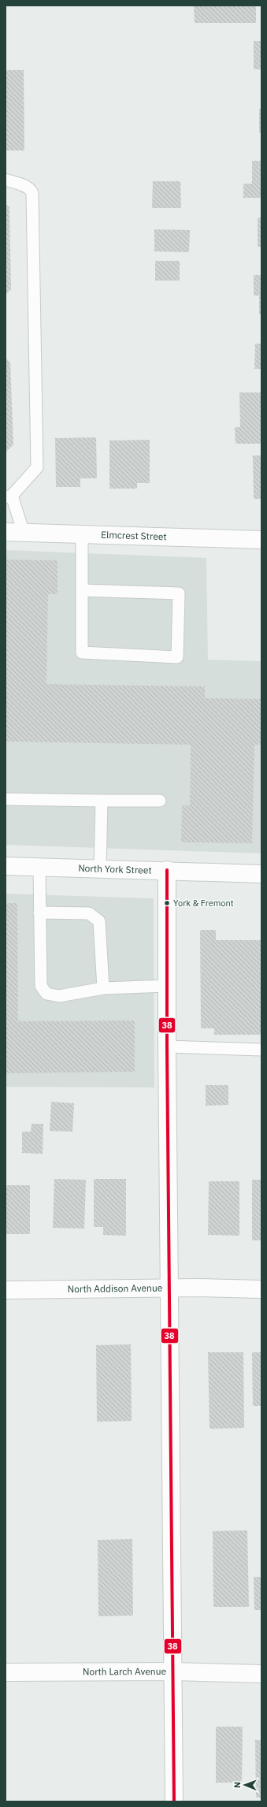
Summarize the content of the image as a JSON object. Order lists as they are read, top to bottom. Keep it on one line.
{"streets":{"street":["Elmcrest Street","North York Street","North Addison Avenue","North Larch Avenue"]},"places":["York & Fremont"],"lines":["transit line 38"],"north":"left"}
